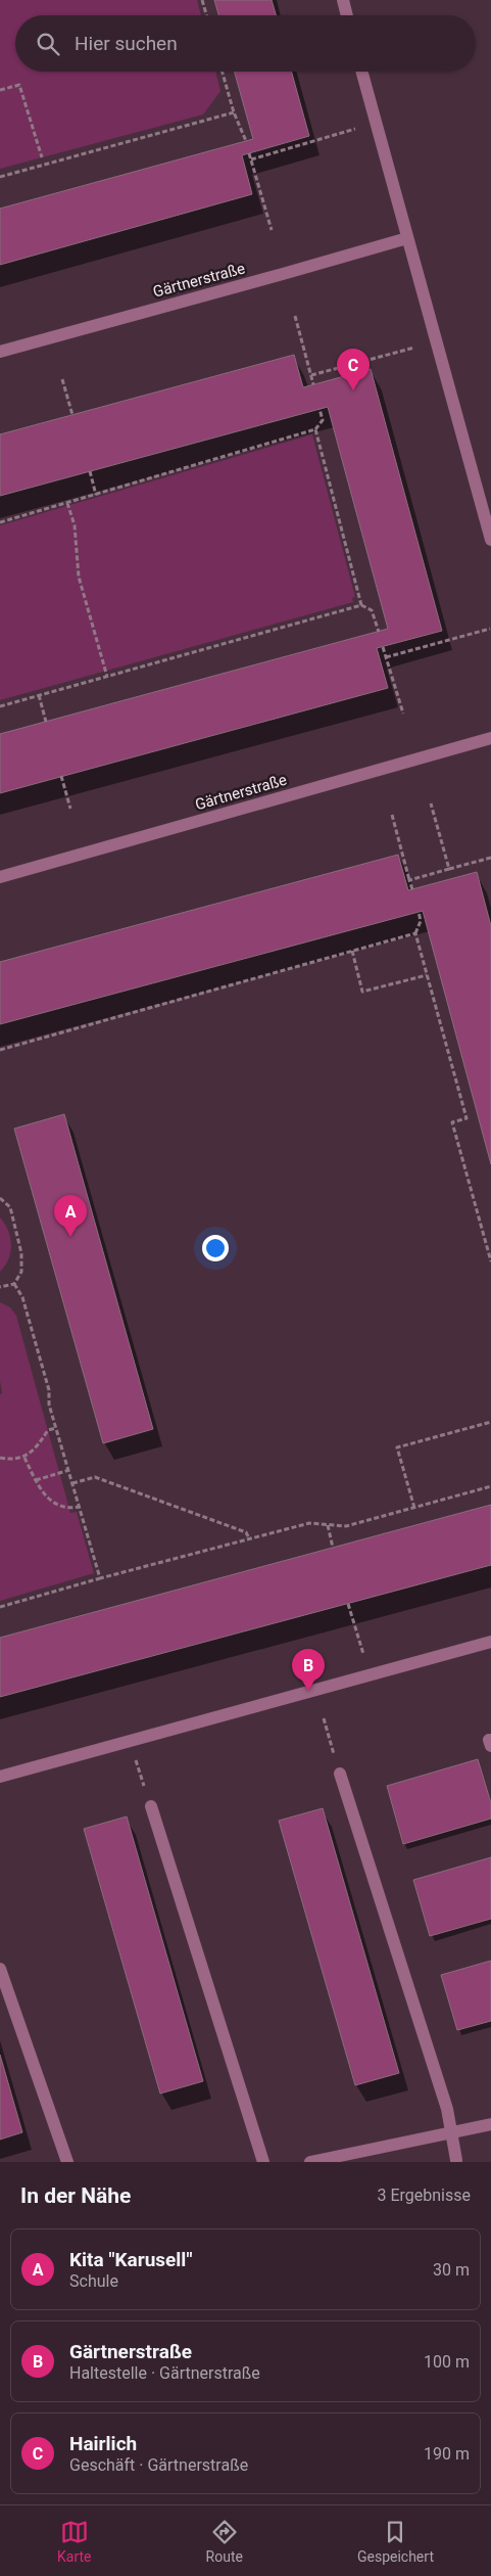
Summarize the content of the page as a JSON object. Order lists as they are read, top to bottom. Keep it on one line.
{"streets":{"street":["Gärtnerstraße"]},"page":{"search":"Hier suchen","pins":["C","A","B"],"heading":["In der Nähe","3 Ergebnisse"],"list":[{"mark":"A","name":"Kita \"Karusell\"","note":"Schule","value":"30 m"},{"mark":"B","name":"Gärtnerstraße","note":"Haltestelle · Gärtnerstraße","value":"100 m"},{"mark":"C","name":"Hairlich","note":"Geschäft · Gärtnerstraße","value":"190 m"}],"nav":["Karte","Route","Gespeichert"]}}
